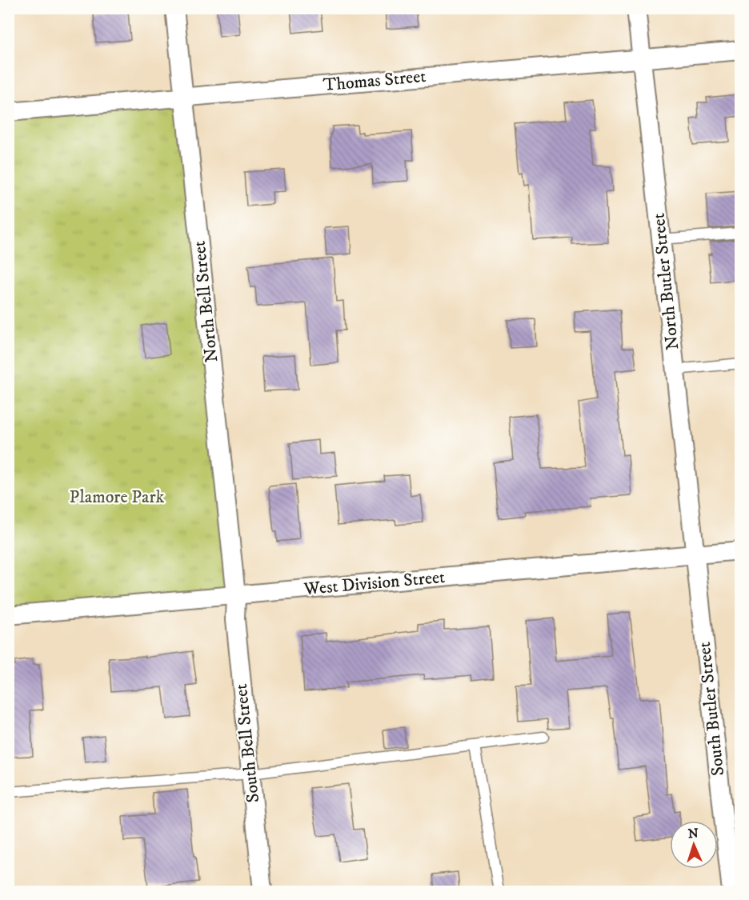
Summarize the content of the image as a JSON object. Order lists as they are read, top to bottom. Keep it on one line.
{"streets":{"street":["Thomas Street","North Butler Street","North Bell Street","West Division Street","South Butler Street","South Bell Street"]},"crossings":[["Thomas Street","North Butler Street"],["Thomas Street","North Bell Street"],["North Butler Street","West Division Street"],["North Butler Street","South Butler Street"],["North Bell Street","West Division Street"],["North Bell Street","South Bell Street"],["West Division Street","South Butler Street"],["West Division Street","South Bell Street"]],"parks":["Plamore Park"],"north":"top"}
